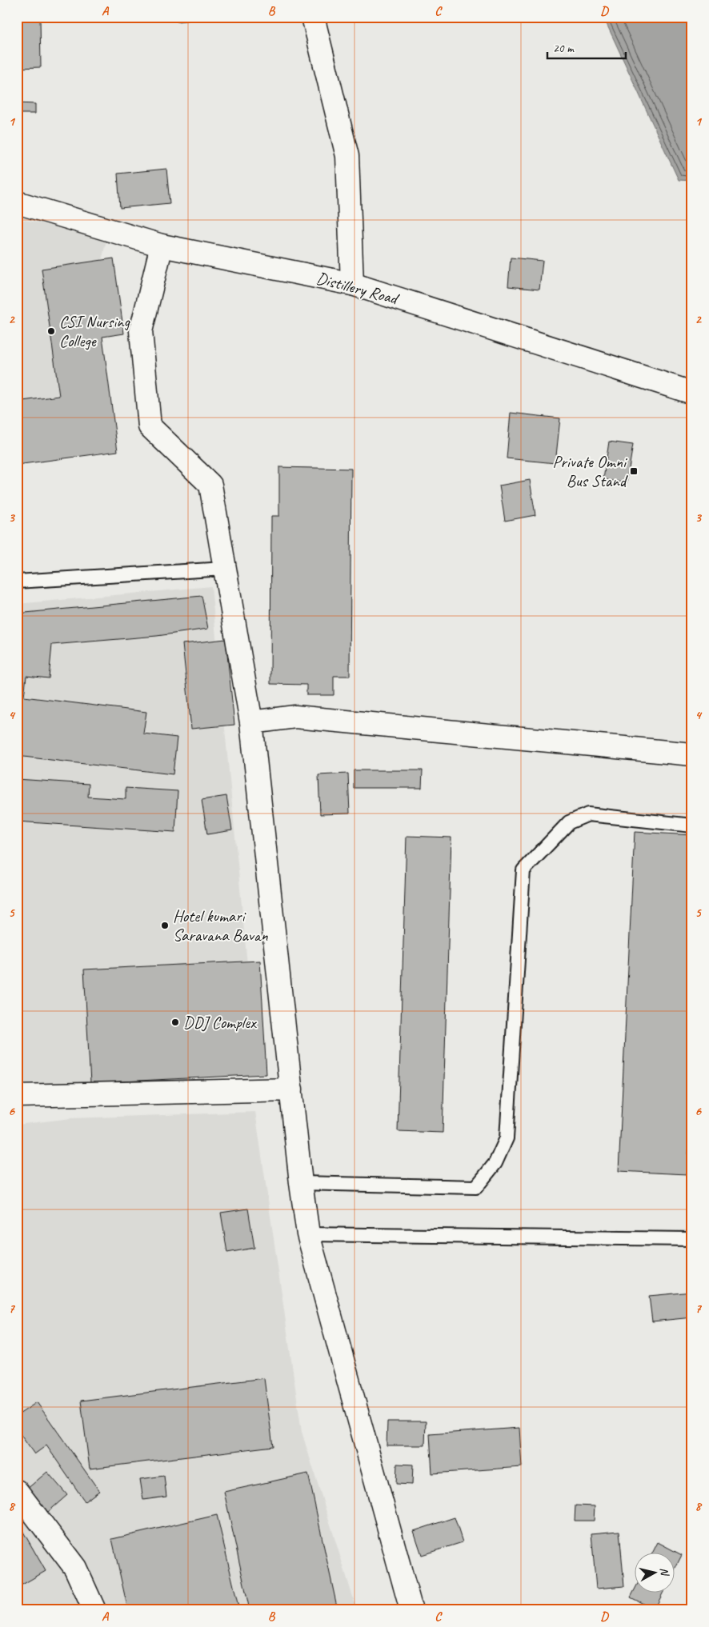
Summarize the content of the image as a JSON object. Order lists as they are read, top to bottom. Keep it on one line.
{"streets":{"street":["Distillery Road"]},"places":{"other":["CSI Nursing College","Hotel kumari Saravana Bavan","DDJ Complex"],"transit":["Private Omni Bus Stand"]},"scale_bar":"20 m","north":"right","grid":{"columns":["A","B","C","D"],"rows":["1","2","3","4","5","6","7","8"]}}
